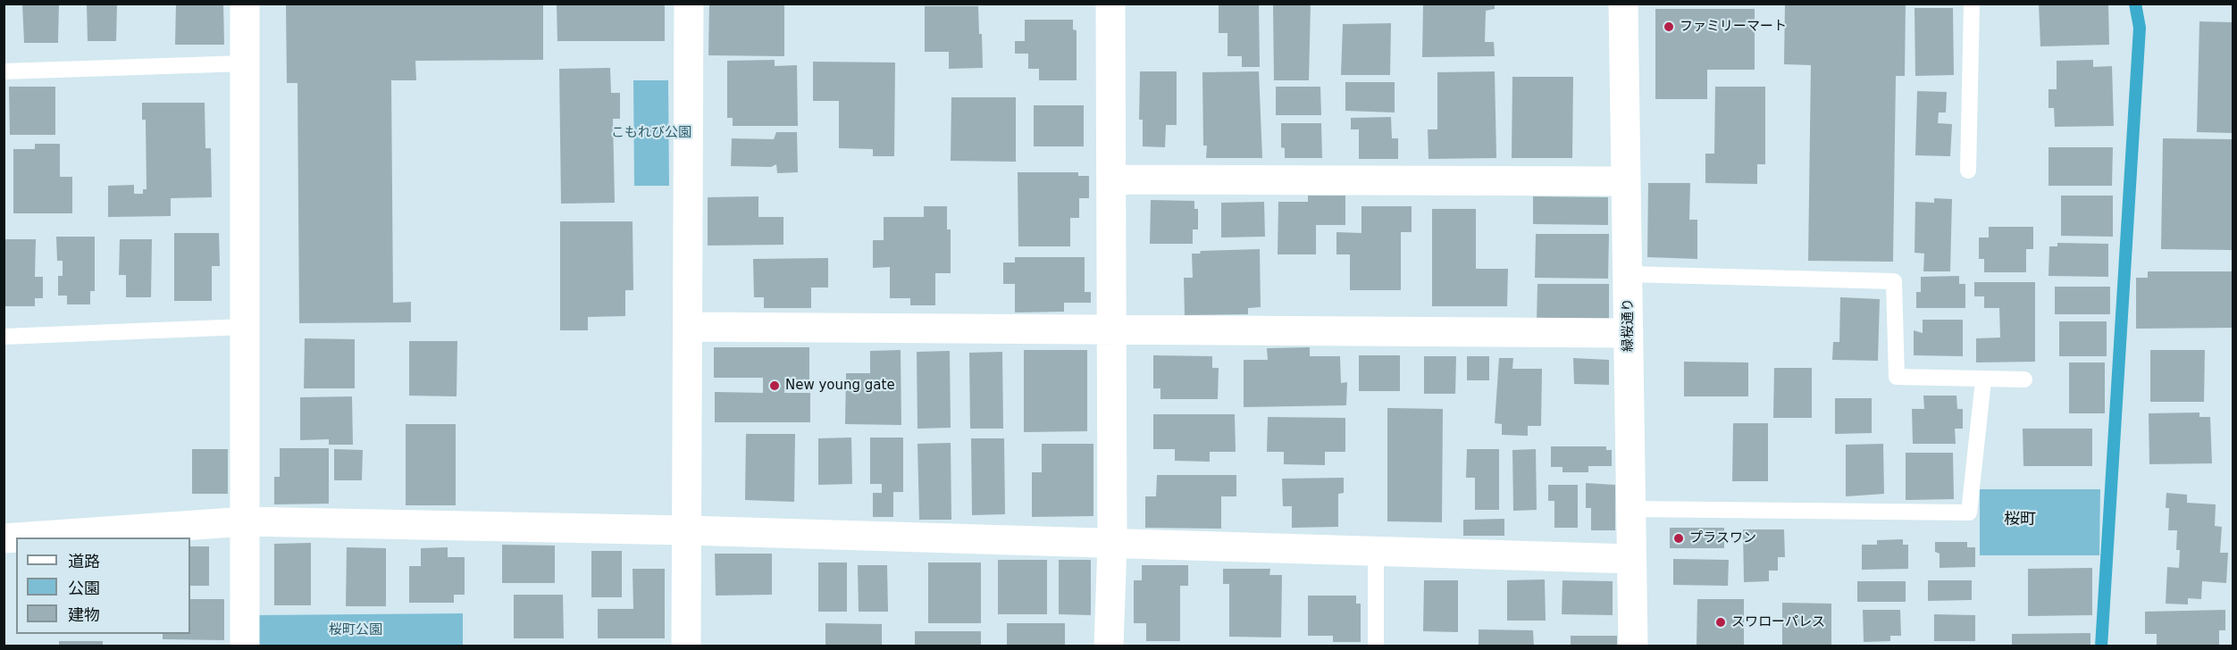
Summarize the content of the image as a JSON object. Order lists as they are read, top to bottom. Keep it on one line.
{"streets":{"street":["緑桜通り"]},"districts":["桜町"],"parks":["こもれび公園","桜町公園"],"places":["ファミリーマート","New young gate","プラスワン","スワローパレス"],"legend":["道路","公園","建物"]}
